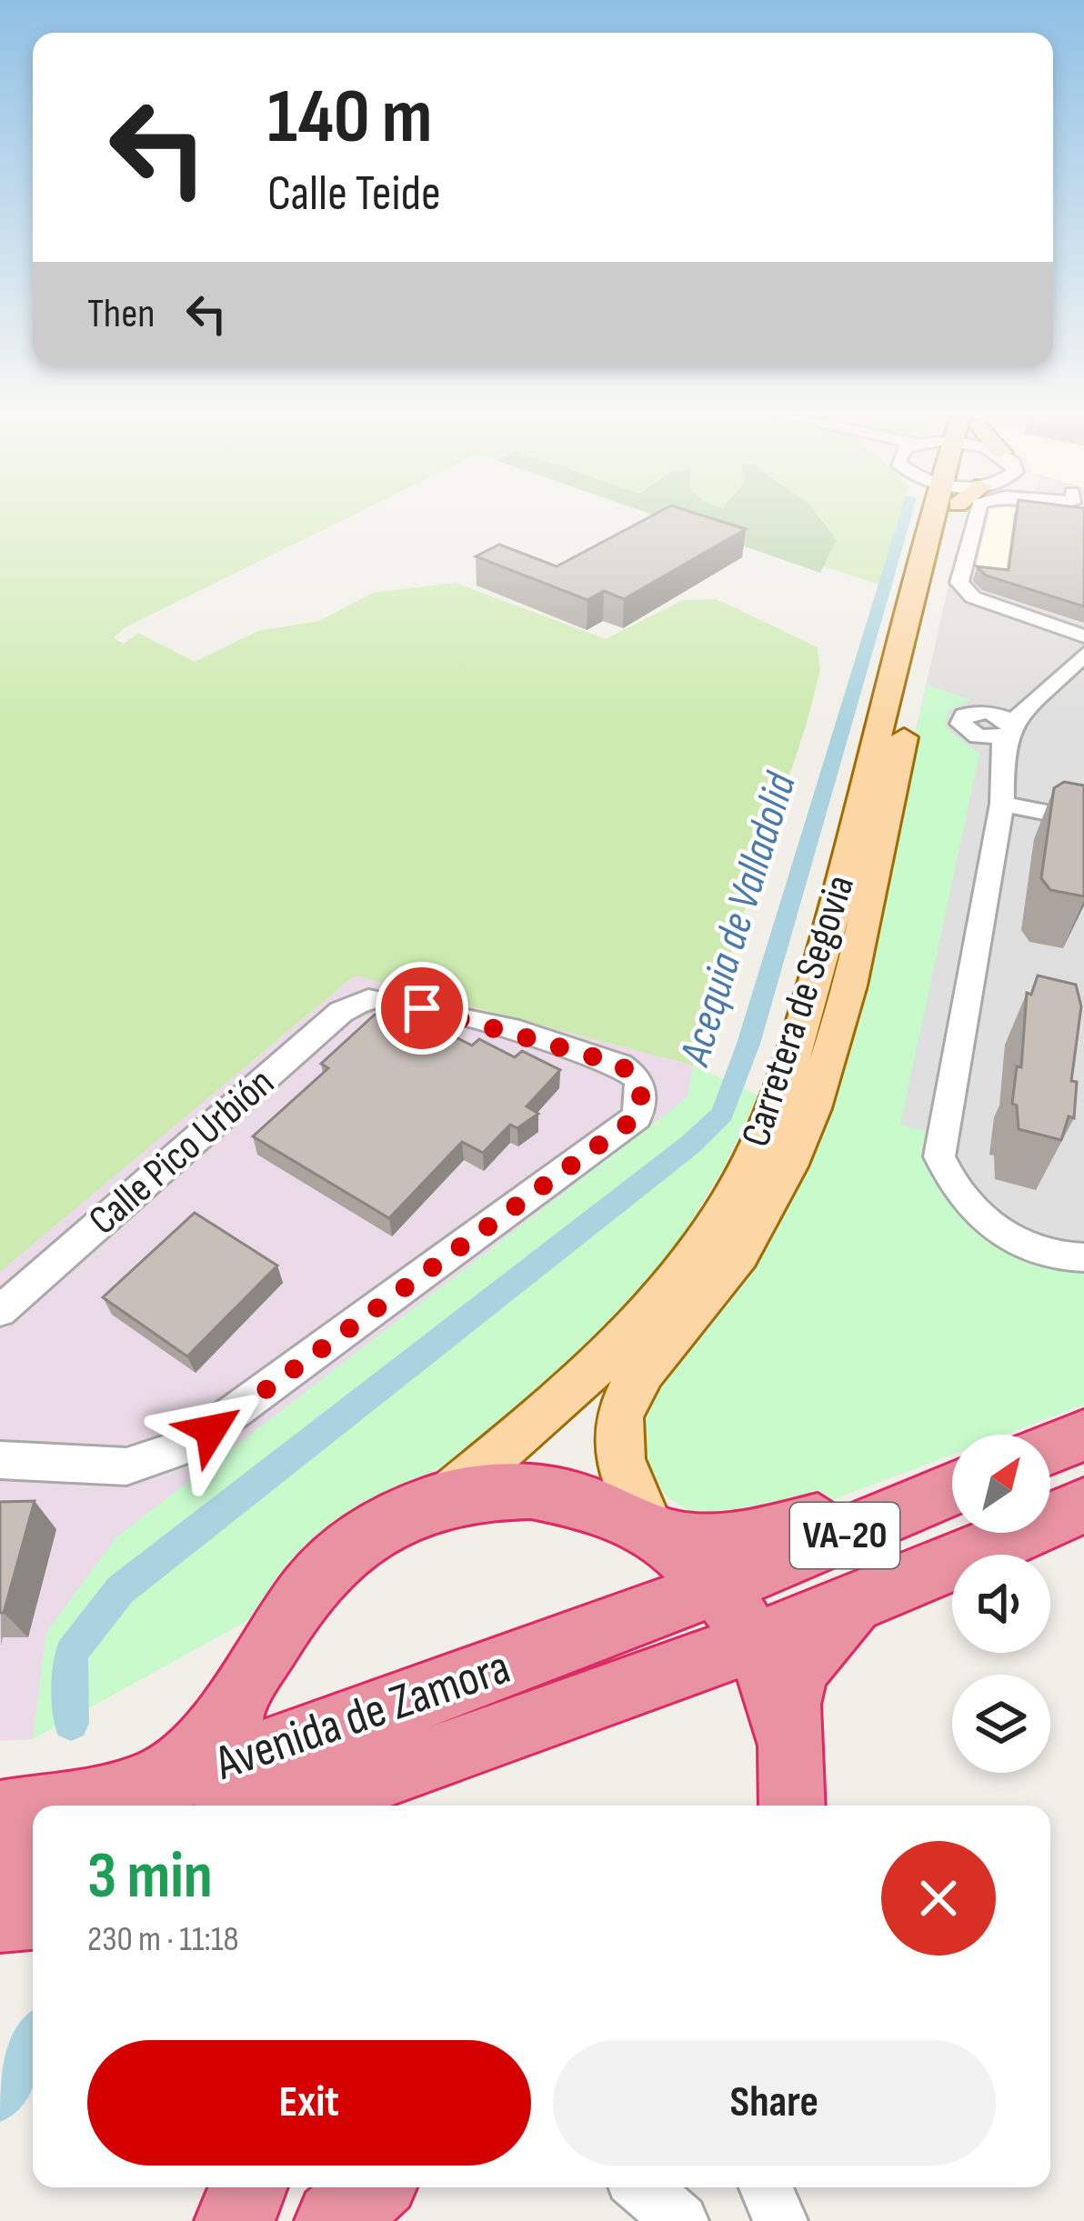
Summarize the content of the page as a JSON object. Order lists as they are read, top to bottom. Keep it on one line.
{"streets":{"highway":["VA-20","Avenida de Zamora"],"main road":["Carretera de Segovia"],"street":["Calle Pico Urbión"]},"crossings":[["VA-20","Avenida de Zamora"]],"water":["Acequia de Valladolid"],"north":"top right","page":{"turn":["140 m","Calle Teide"],"then":"Then","heading":["3 min","230 m · 11:18"],"buttons":["Exit","Share"]}}
